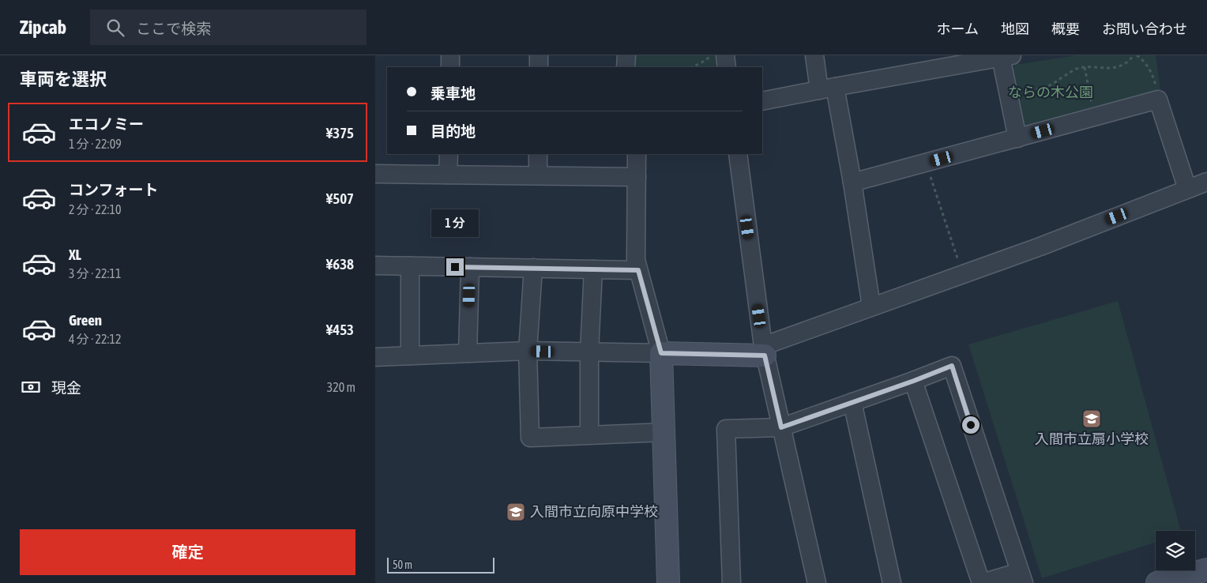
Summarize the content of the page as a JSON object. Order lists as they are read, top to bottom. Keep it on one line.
{"parks":["ならの木公園"],"places":{"school or university":["入間市立扇小学校","入間市立向原中学校"]},"scale_bar":"50 m","page":{"header":"Zipcab","search":"ここで検索","nav":["ホーム","地図","概要","お問い合わせ"],"heading":"車両を選択","banner":["乗車地","目的地"],"list":[{"name":"エコノミー","note":"1 分 · 22:09","value":"¥375"},{"name":"コンフォート","note":"2 分 · 22:10","value":"¥507"},{"name":"XL","note":"3 分 · 22:11","value":"¥638"},{"name":"Green","note":"4 分 · 22:12","value":"¥453"}],"bubble":"1 分","pay":["現金","320 m"],"buttons":"確定","scale":"50 m"}}
